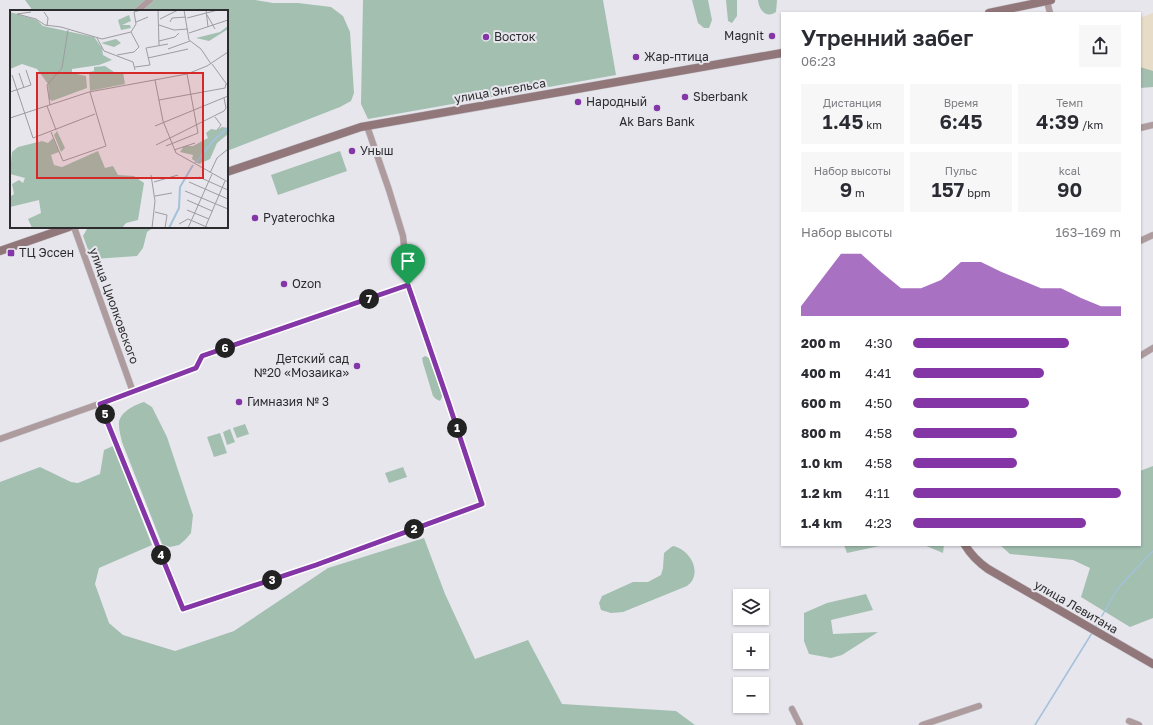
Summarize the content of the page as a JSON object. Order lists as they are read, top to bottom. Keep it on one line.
{"streets":{"main road":["улица Энгельса","улица Левитана"],"street":["улица Циолковского"]},"places":{"other":["Magnit","Восток","Жар-птица","Sberbank","Народный","Ak Bars Bank","Уныш","Pyaterochka","Ozon","Детский сад №20 «Мозаика»","Гимназия № 3"],"transit":["ТЦ Эссен"]},"page":{"heading":["Утренний забег","06:23"],"stats":[["Дистанция","1.45 km"],["Время","6:45"],["Темп","4:39 /km"],["Набор высоты","9 m"],["Пульс","157 bpm"],["kcal","90"]],"chart":["Набор высоты","163–169 m"],"pins":["7","6","5","1","2","4","3"],"list":[{"name":"200 m","note":"4:30"},{"name":"400 m","note":"4:41"},{"name":"600 m","note":"4:50"},{"name":"800 m","note":"4:58"},{"name":"1.0 km","note":"4:58"},{"name":"1.2 km","note":"4:11"},{"name":"1.4 km","note":"4:23"}],"map_buttons":["+","−"]}}
